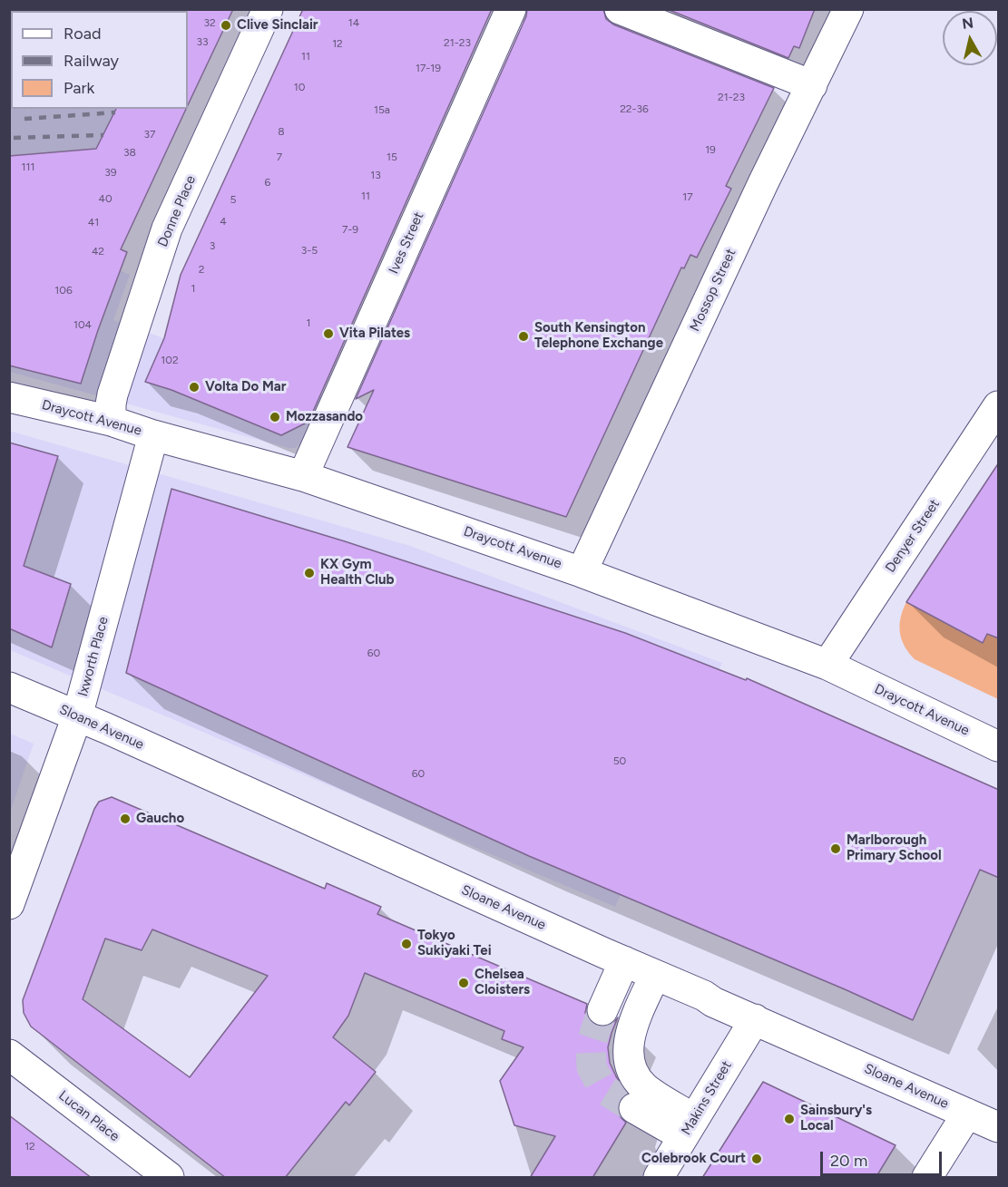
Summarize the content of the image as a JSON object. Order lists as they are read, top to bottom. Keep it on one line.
{"streets":{"street":["Donne Place","Ives Street","Mossop Street","Draycott Avenue","Denyer Street","Ixworth Place","Sloane Avenue","Makins Street","Lucan Place"]},"crossings":[["Donne Place","Draycott Avenue"],["Ives Street","Draycott Avenue"],["Mossop Street","Draycott Avenue"],["Draycott Avenue","Denyer Street"],["Draycott Avenue","Ixworth Place"],["Ixworth Place","Sloane Avenue"],["Sloane Avenue","Makins Street"]],"places":["Clive Sinclair","Vita Pilates","South Kensington Telephone Exchange","Volta Do Mar","Mozzasando","KX Gym Health Club","Gaucho","Marlborough Primary School","Tokyo Sukiyaki Tei","Chelsea Cloisters","Sainsbury's Local","Colebrook Court"],"house_numbers":["32","14","33","21-23","12","11","17-19","10","21-23","22-36","15a","8","37","19","38","7","15","111","39","13","6","11","17","40","5","4","41","7-9","3","3-5","42","2","1","106","1","104","102","60","50","60","12"],"legend":["Road","Railway","Park"],"scale_bar":"20 m","north":"top"}
